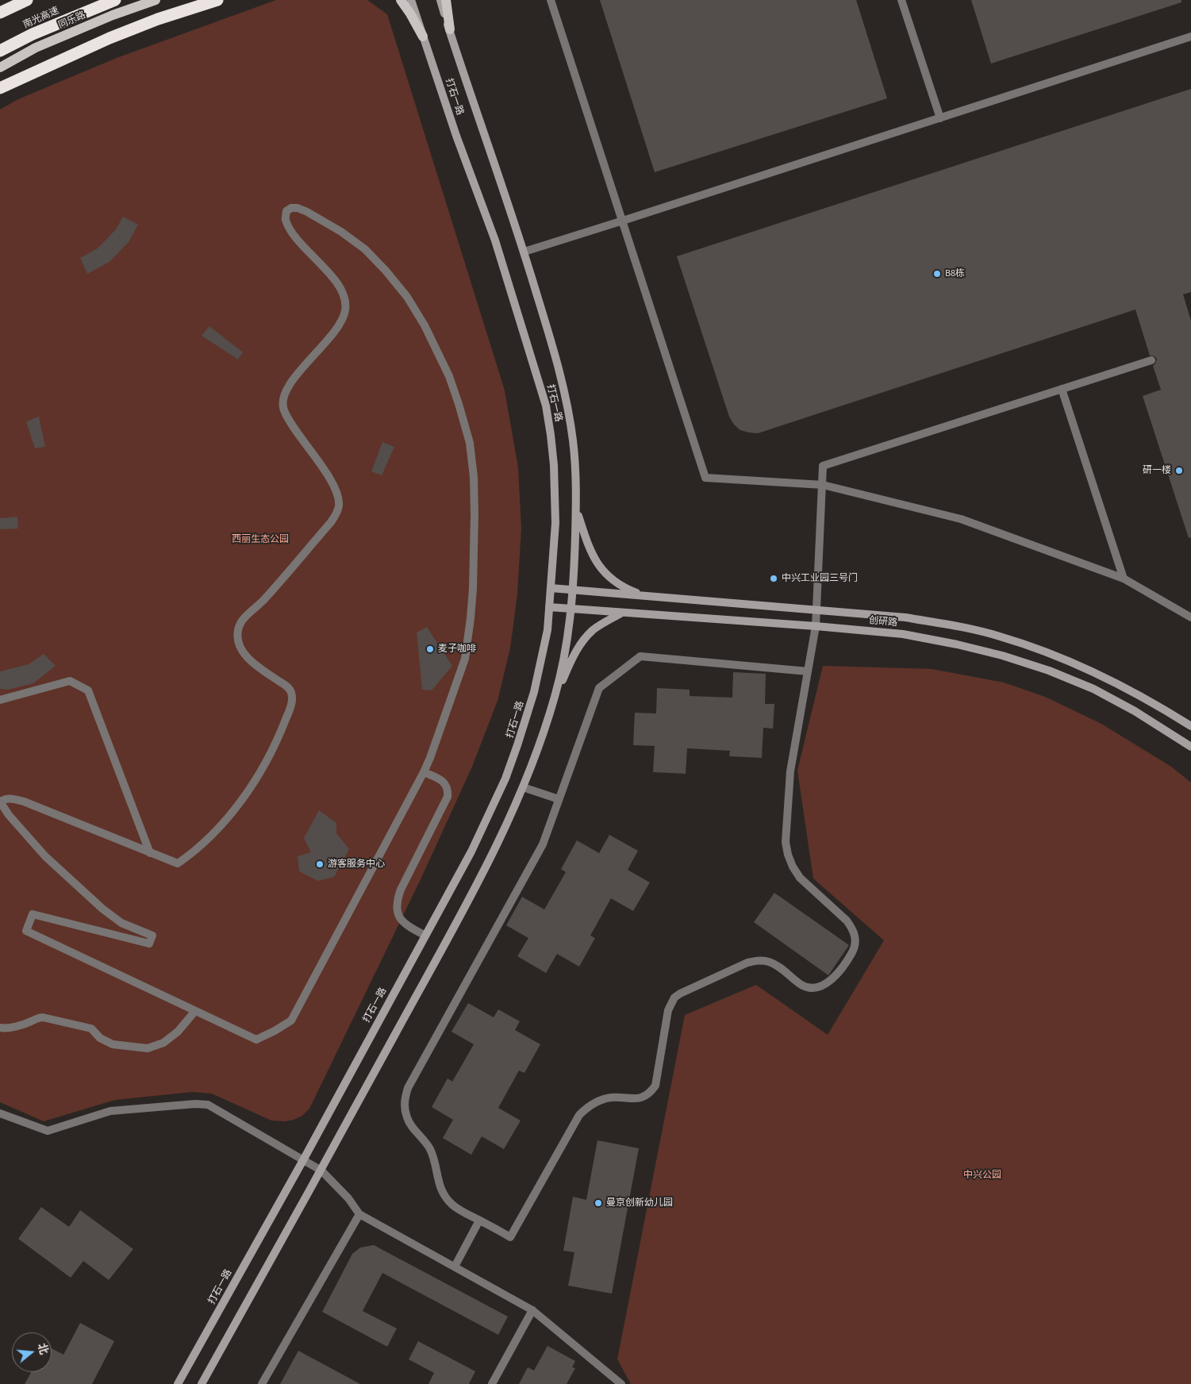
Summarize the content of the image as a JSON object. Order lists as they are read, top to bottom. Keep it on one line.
{"streets":{"highway":["南光高速"],"main road":["同乐路","打石一路","创研路"]},"crossings":[["打石一路","创研路"]],"parks":["西丽生态公园","中兴公园"],"places":["B8栋","研一楼","中兴工业园三号门","麦子咖啡","游客服务中心","曼京创新幼儿园"],"north":"right"}
